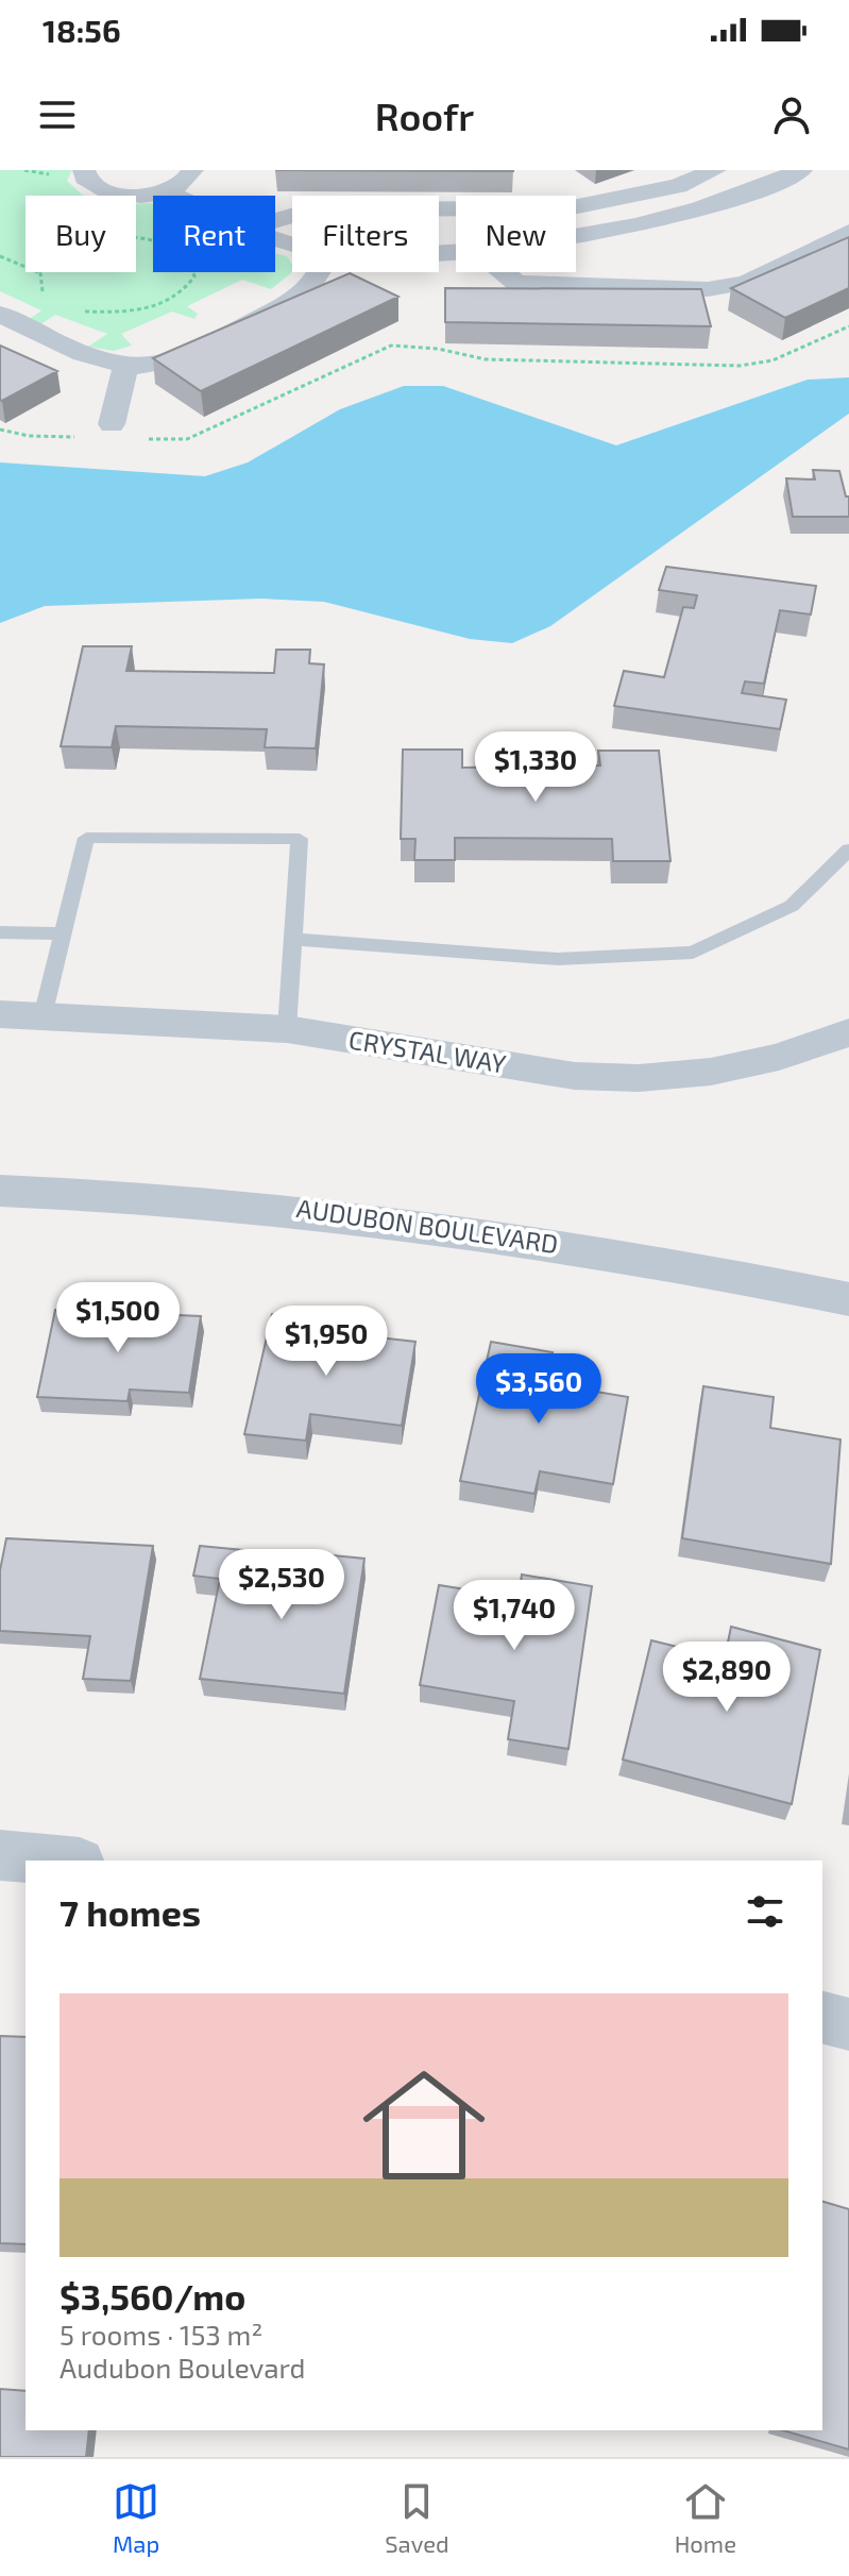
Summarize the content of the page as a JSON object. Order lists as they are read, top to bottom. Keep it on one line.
{"streets":{"street":["CRYSTAL WAY","AUDUBON BOULEVARD"]},"page":{"status":"18:56","header":"Roofr","chip":["Buy","Rent","Filters","New"],"price":["$1,330","$1,500","$1,950","$3,560","$2,530","$1,740","$2,890"],"heading":"7 homes","list":[{"name":"$3,560/mo","note":"5 rooms · 153 m² · Audubon Boulevard"}],"tabs":["Map","Saved","Home"]}}
